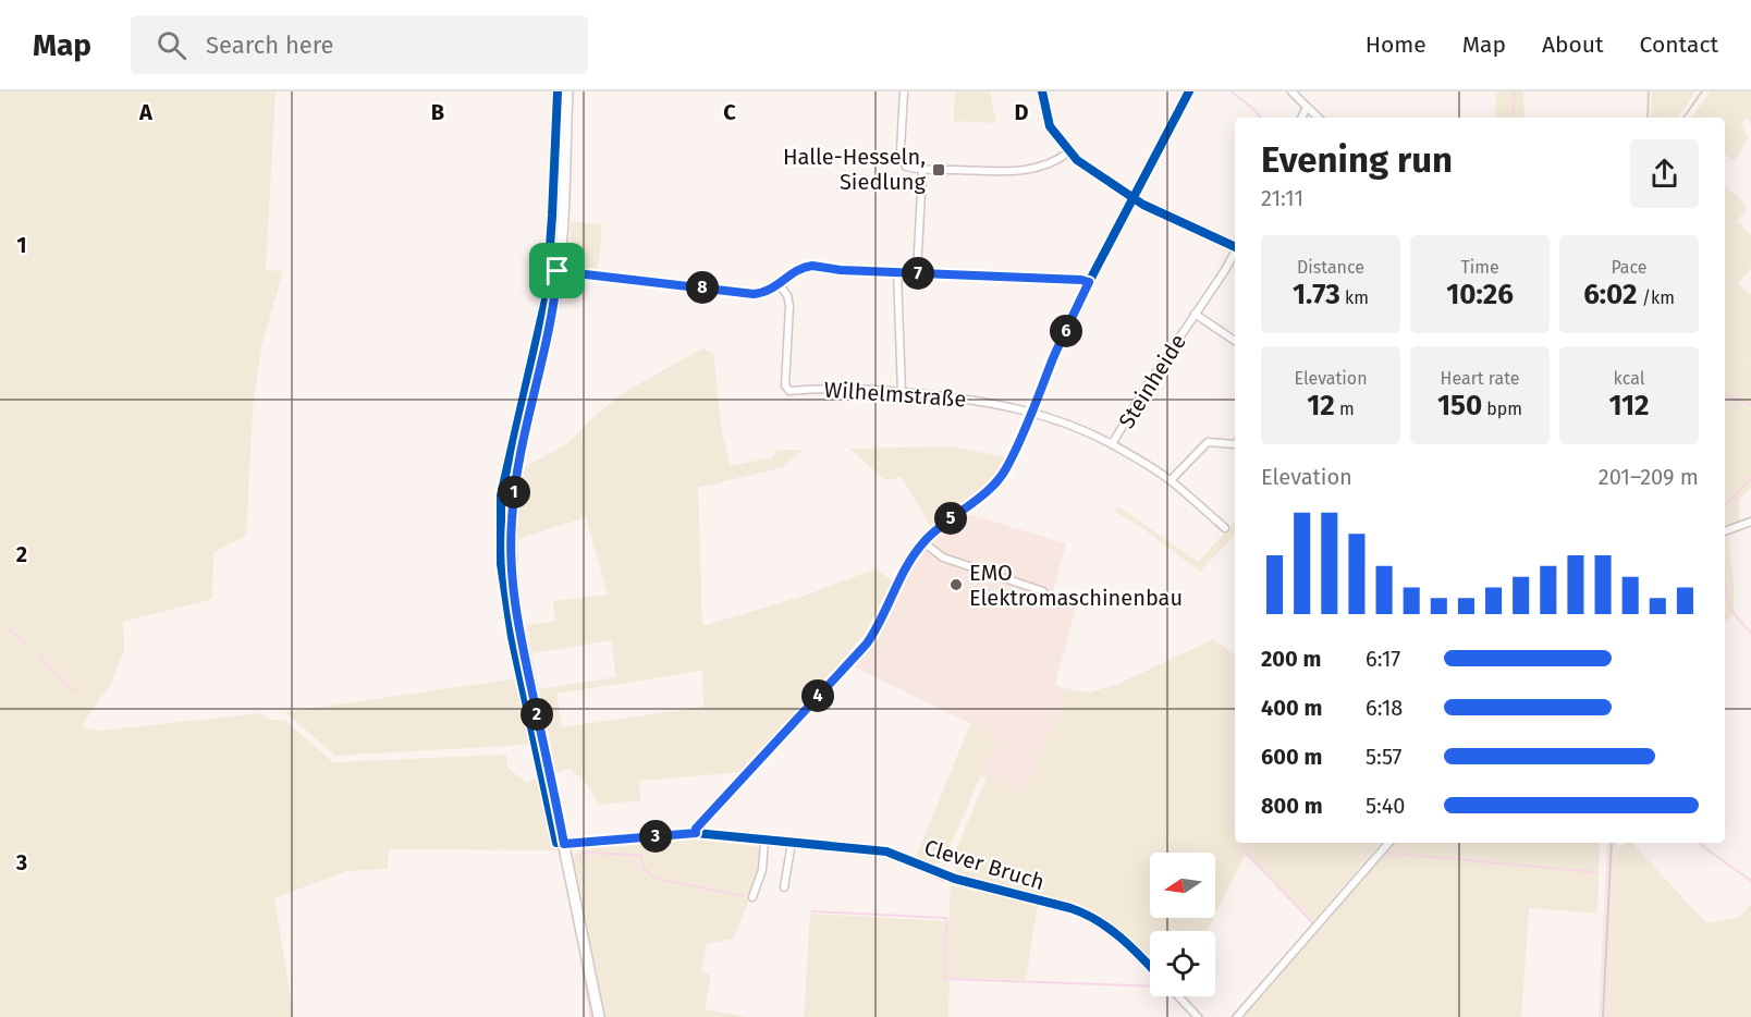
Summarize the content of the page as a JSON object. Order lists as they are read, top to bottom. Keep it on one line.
{"streets":{"street":["Steinheide","Wilhelmstraße","Clever Bruch"]},"crossings":[["Steinheide","Wilhelmstraße"]],"places":{"transit":["Halle-Hesseln, Siedlung"],"other":["EMO Elektromaschinenbau"]},"north":"left","page":{"header":"Map","search":"Search here","nav":["Home","Map","About","Contact"],"heading":["Evening run","21:11"],"stats":[["Distance","1.73 km"],["Time","10:26"],["Pace","6:02 /km"],["Elevation","12 m"],["Heart rate","150 bpm"],["kcal","112"]],"pins":["7","8","6","1","5","4","2","3"],"chart":["Elevation","201–209 m"],"list":[{"name":"200 m","note":"6:17"},{"name":"400 m","note":"6:18"},{"name":"600 m","note":"5:57"},{"name":"800 m","note":"5:40"}]},"grid":{"columns":["A","B","C","D"],"rows":["1","2","3"]}}
